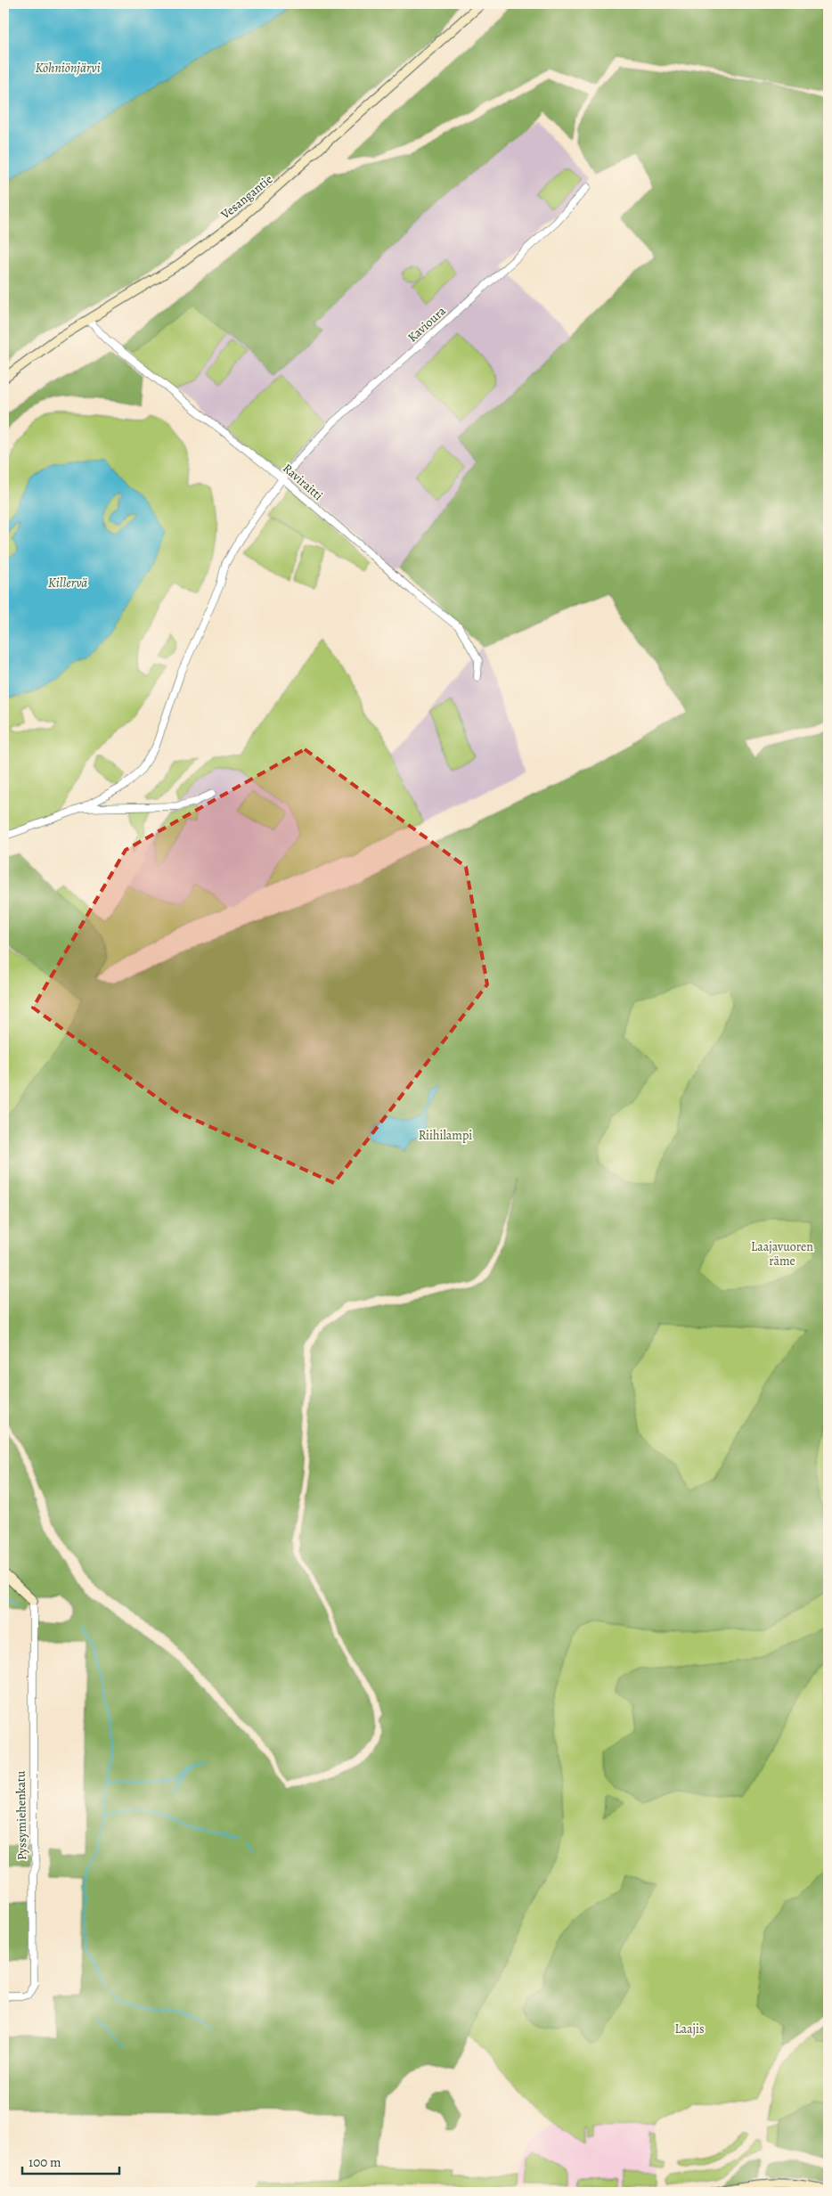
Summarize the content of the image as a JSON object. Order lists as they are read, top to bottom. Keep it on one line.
{"streets":{"street":["Vesangantie","Kavioura","Raviraitti","Pyssymiehenkatu"]},"crossings":[["Vesangantie","Raviraitti"],["Kavioura","Raviraitti"]],"water":["Köhniönjärvi","Killervä"],"parks":["Riihilampi","Laajavuoren räme","Laajis"],"scale_bar":"100 m"}
